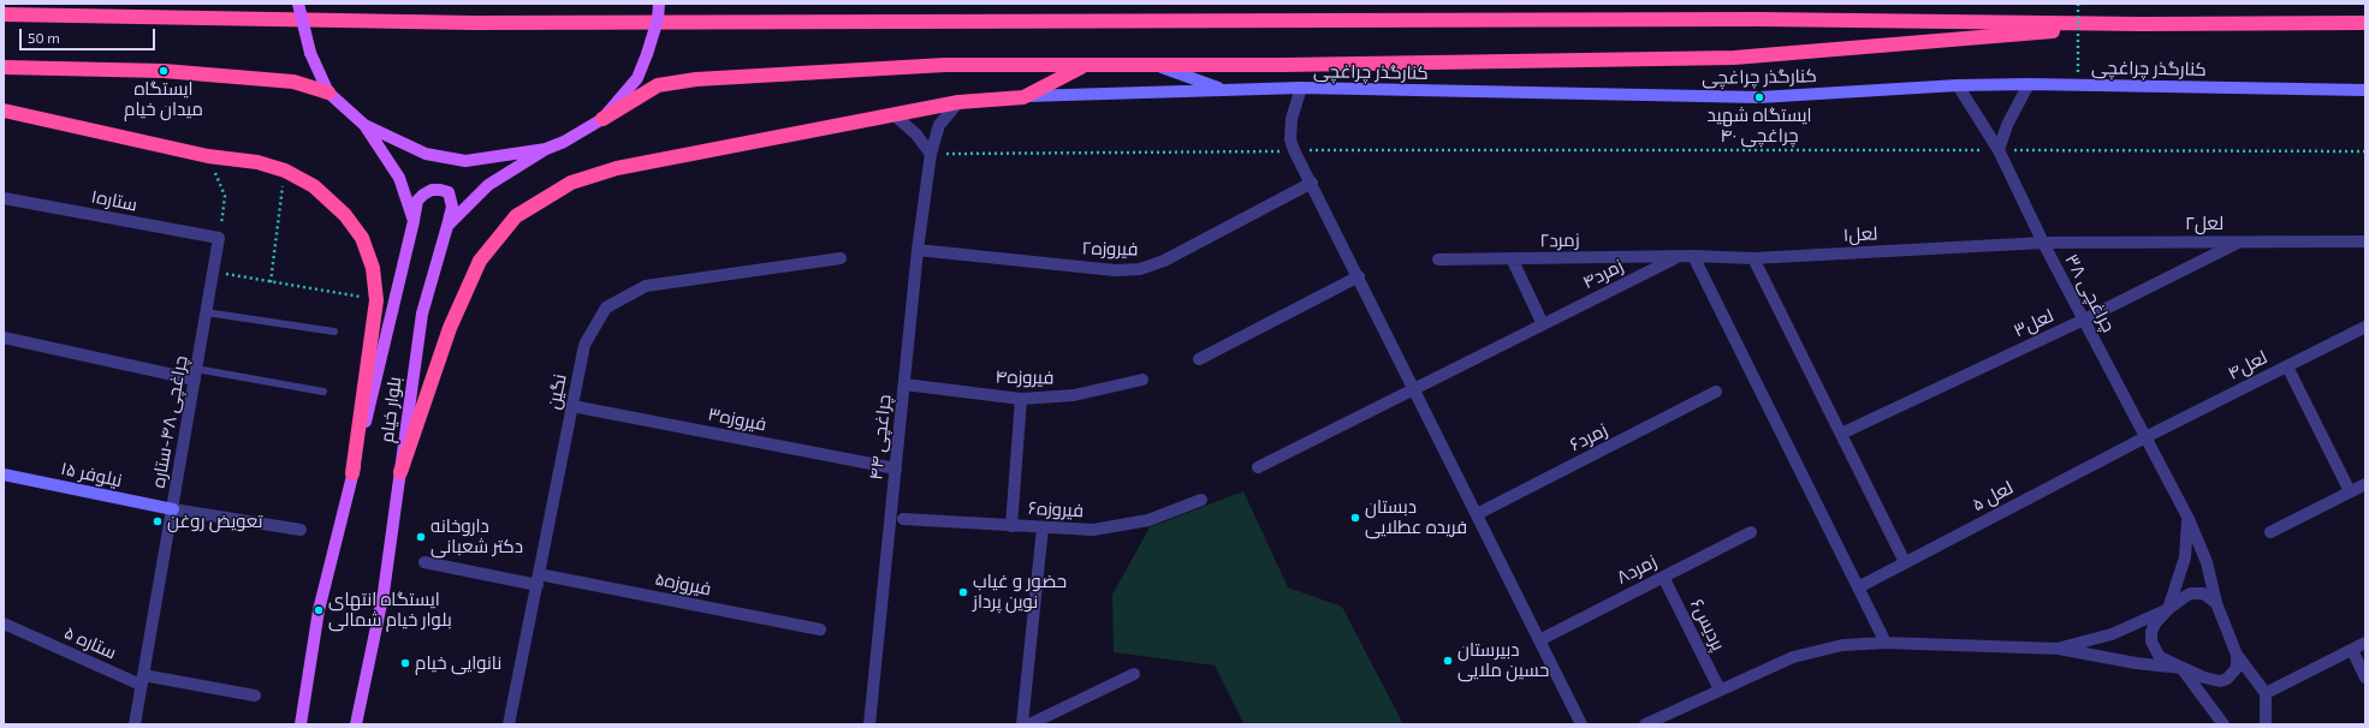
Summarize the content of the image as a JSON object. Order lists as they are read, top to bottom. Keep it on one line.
{"streets":{"main road":["کنارگذر چراغچی","بلوار خیام","نیلوفر ۱۵"],"street":["ستاره۱","لعل۲","لعل۱","زمرد۲","فیروزه۲","زمرد۴","چراغچی ۳۸","لعل۳","لعل۴","فیروزه۴","نگین","فیروزه۳","چراغچی ۴۸-ستاره","چراغچی ۴۴","زمرد۶","لعل ۵","فیروزه۶","زمرد۸","فیروزه۵","پردیس۶","ستاره ۵"]},"crossings":[["کنارگذر چراغچی","چراغچی ۳۸"],["ستاره۱","چراغچی ۴۸-ستاره"],["لعل۲","لعل۱"],["لعل۲","چراغچی ۳۸"],["لعل۲","لعل۳"],["لعل۱","زمرد۲"],["لعل۱","زمرد۴"],["لعل۱","چراغچی ۳۸"],["زمرد۲","زمرد۴"],["فیروزه۲","چراغچی ۴۴"],["چراغچی ۳۸","لعل۳"],["چراغچی ۳۸","لعل۴"],["چراغچی ۳۸","لعل ۵"],["لعل۴","لعل ۵"],["فیروزه۴","چراغچی ۴۴"],["نگین","فیروزه۳"],["نگین","فیروزه۵"],["فیروزه۳","چراغچی ۴۴"],["چراغچی ۴۸-ستاره","نیلوفر ۱۵"],["چراغچی ۴۸-ستاره","ستاره ۵"],["زمرد۸","پردیس۶"]],"places":["ایستگاه میدان خیام","ایستگاه شهید چراغچی ۴۰","دبستان فریده عطلایی","تعویض روغن","داروخانه دکتر شعبانی","حضور و غیاب نوین پرداز","ایستگاه انتهای بلوار خیام شمالی","دبیرستان حسین ملایی","نانوایی خیام"],"scale_bar":"50 m"}
